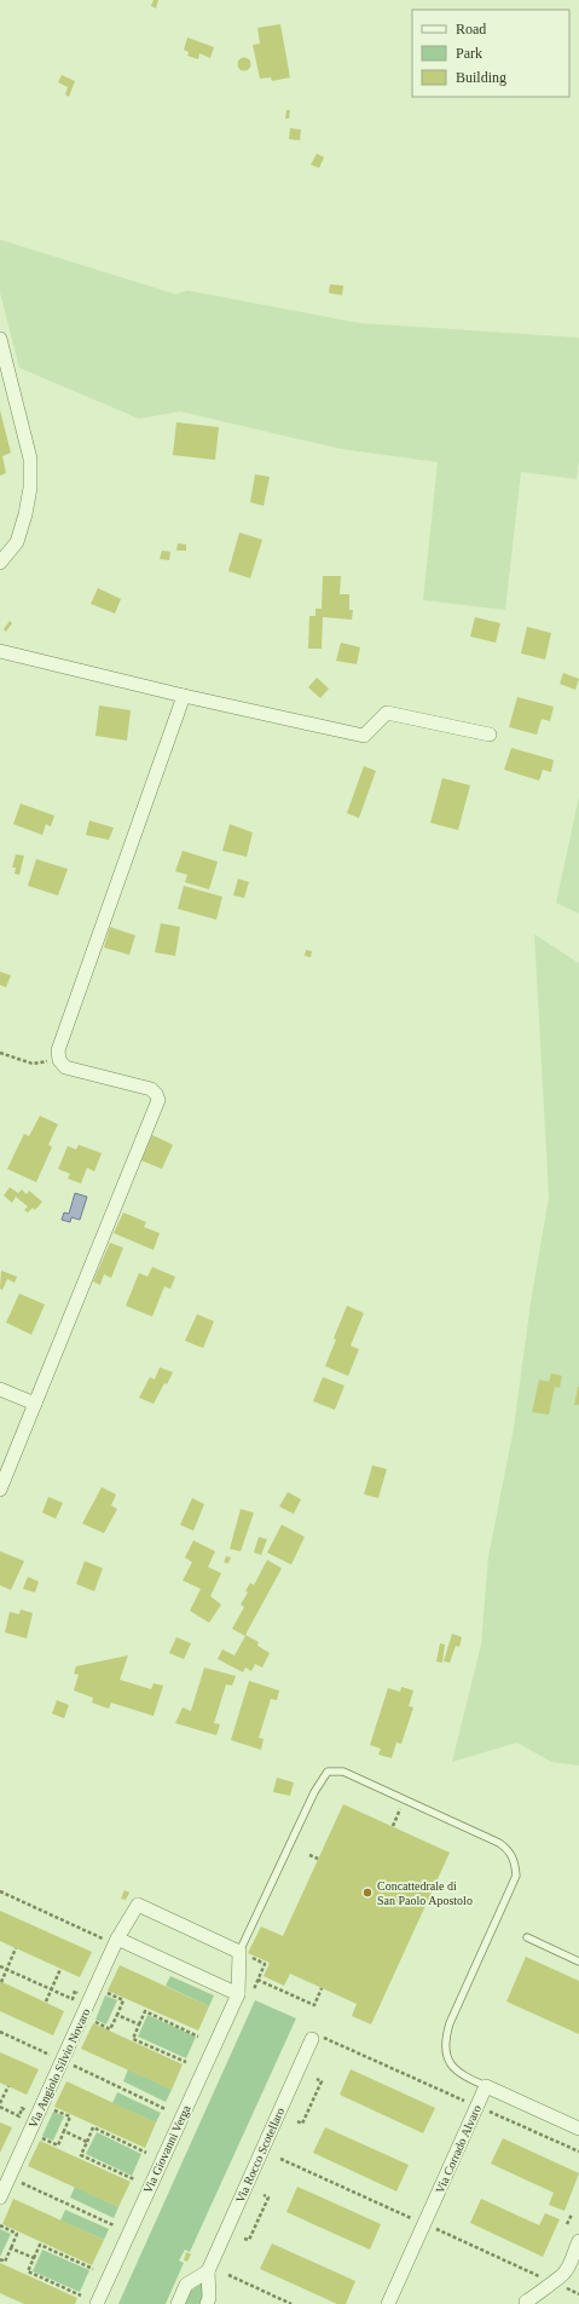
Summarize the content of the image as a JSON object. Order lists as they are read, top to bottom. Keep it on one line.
{"streets":{"street":["Via Angiolo Silvio Novaro","Via Giovanni Verga","Via Corrado Alvaro","Via Rocco Scotellaro"]},"places":["Concattedrale di San Paolo Apostolo"],"legend":["Road","Park","Building"]}
